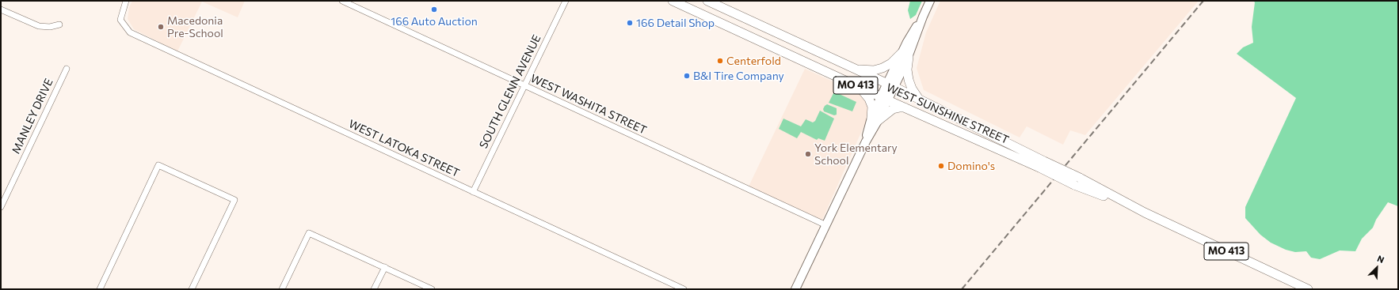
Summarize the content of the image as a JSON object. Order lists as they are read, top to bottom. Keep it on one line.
{"streets":{"main road":["MO 413","WEST SUNSHINE STREET"],"street":["SOUTH GLENN AVENUE","WEST WASHITA STREET","MANLEY DRIVE","WEST LATOKA STREET"]},"crossings":[["SOUTH GLENN AVENUE","WEST WASHITA STREET"],["SOUTH GLENN AVENUE","WEST LATOKA STREET"]],"places":["166 Auto Auction","166 Detail Shop","Macedonia Pre-School","Centerfold","B&I Tire Company","York Elementary School","Domino's"],"north":"top right"}
